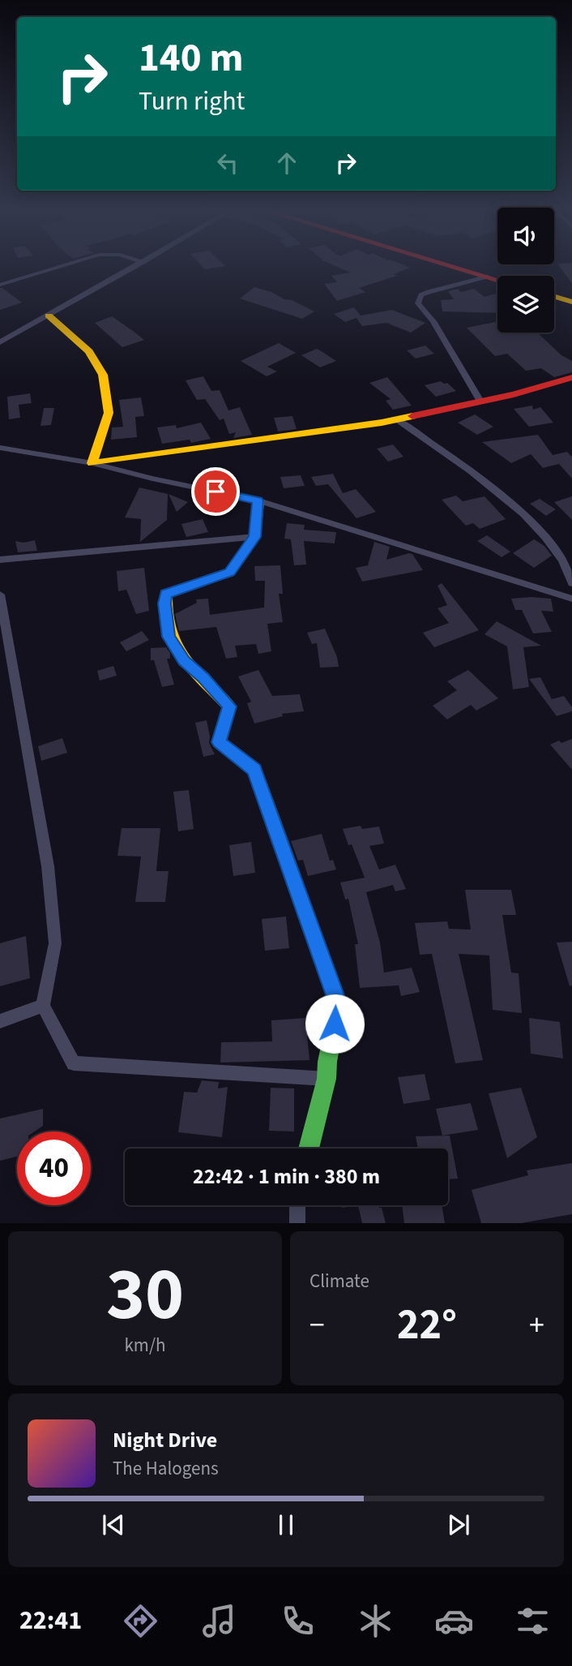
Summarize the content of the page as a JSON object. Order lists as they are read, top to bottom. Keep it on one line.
{"page":{"turn":["140 m","Turn right"],"limit":"40","trip":"22:42 · 1 min · 380 m","tile":[["30","km/h"],"Climate"],"heat":["−","22°","+"],"song":["Night Drive","The Halogens"],"tabs":"22:41"}}
